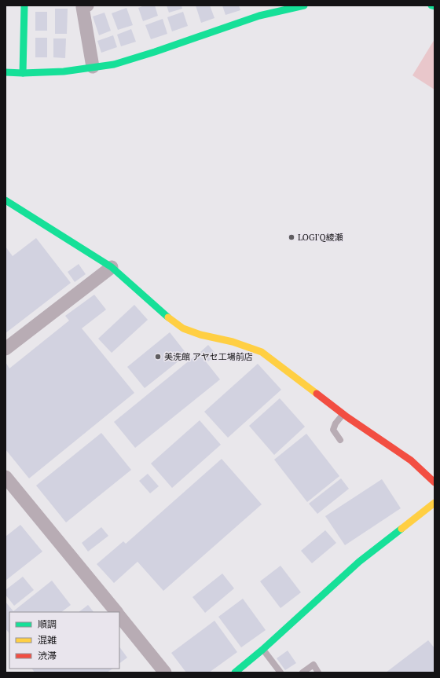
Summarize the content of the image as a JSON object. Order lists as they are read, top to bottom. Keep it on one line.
{"places":["LOGI'Q綾瀬","美洗館 アヤセ工場前店"],"legend":["順調","混雑","渋滞"]}
